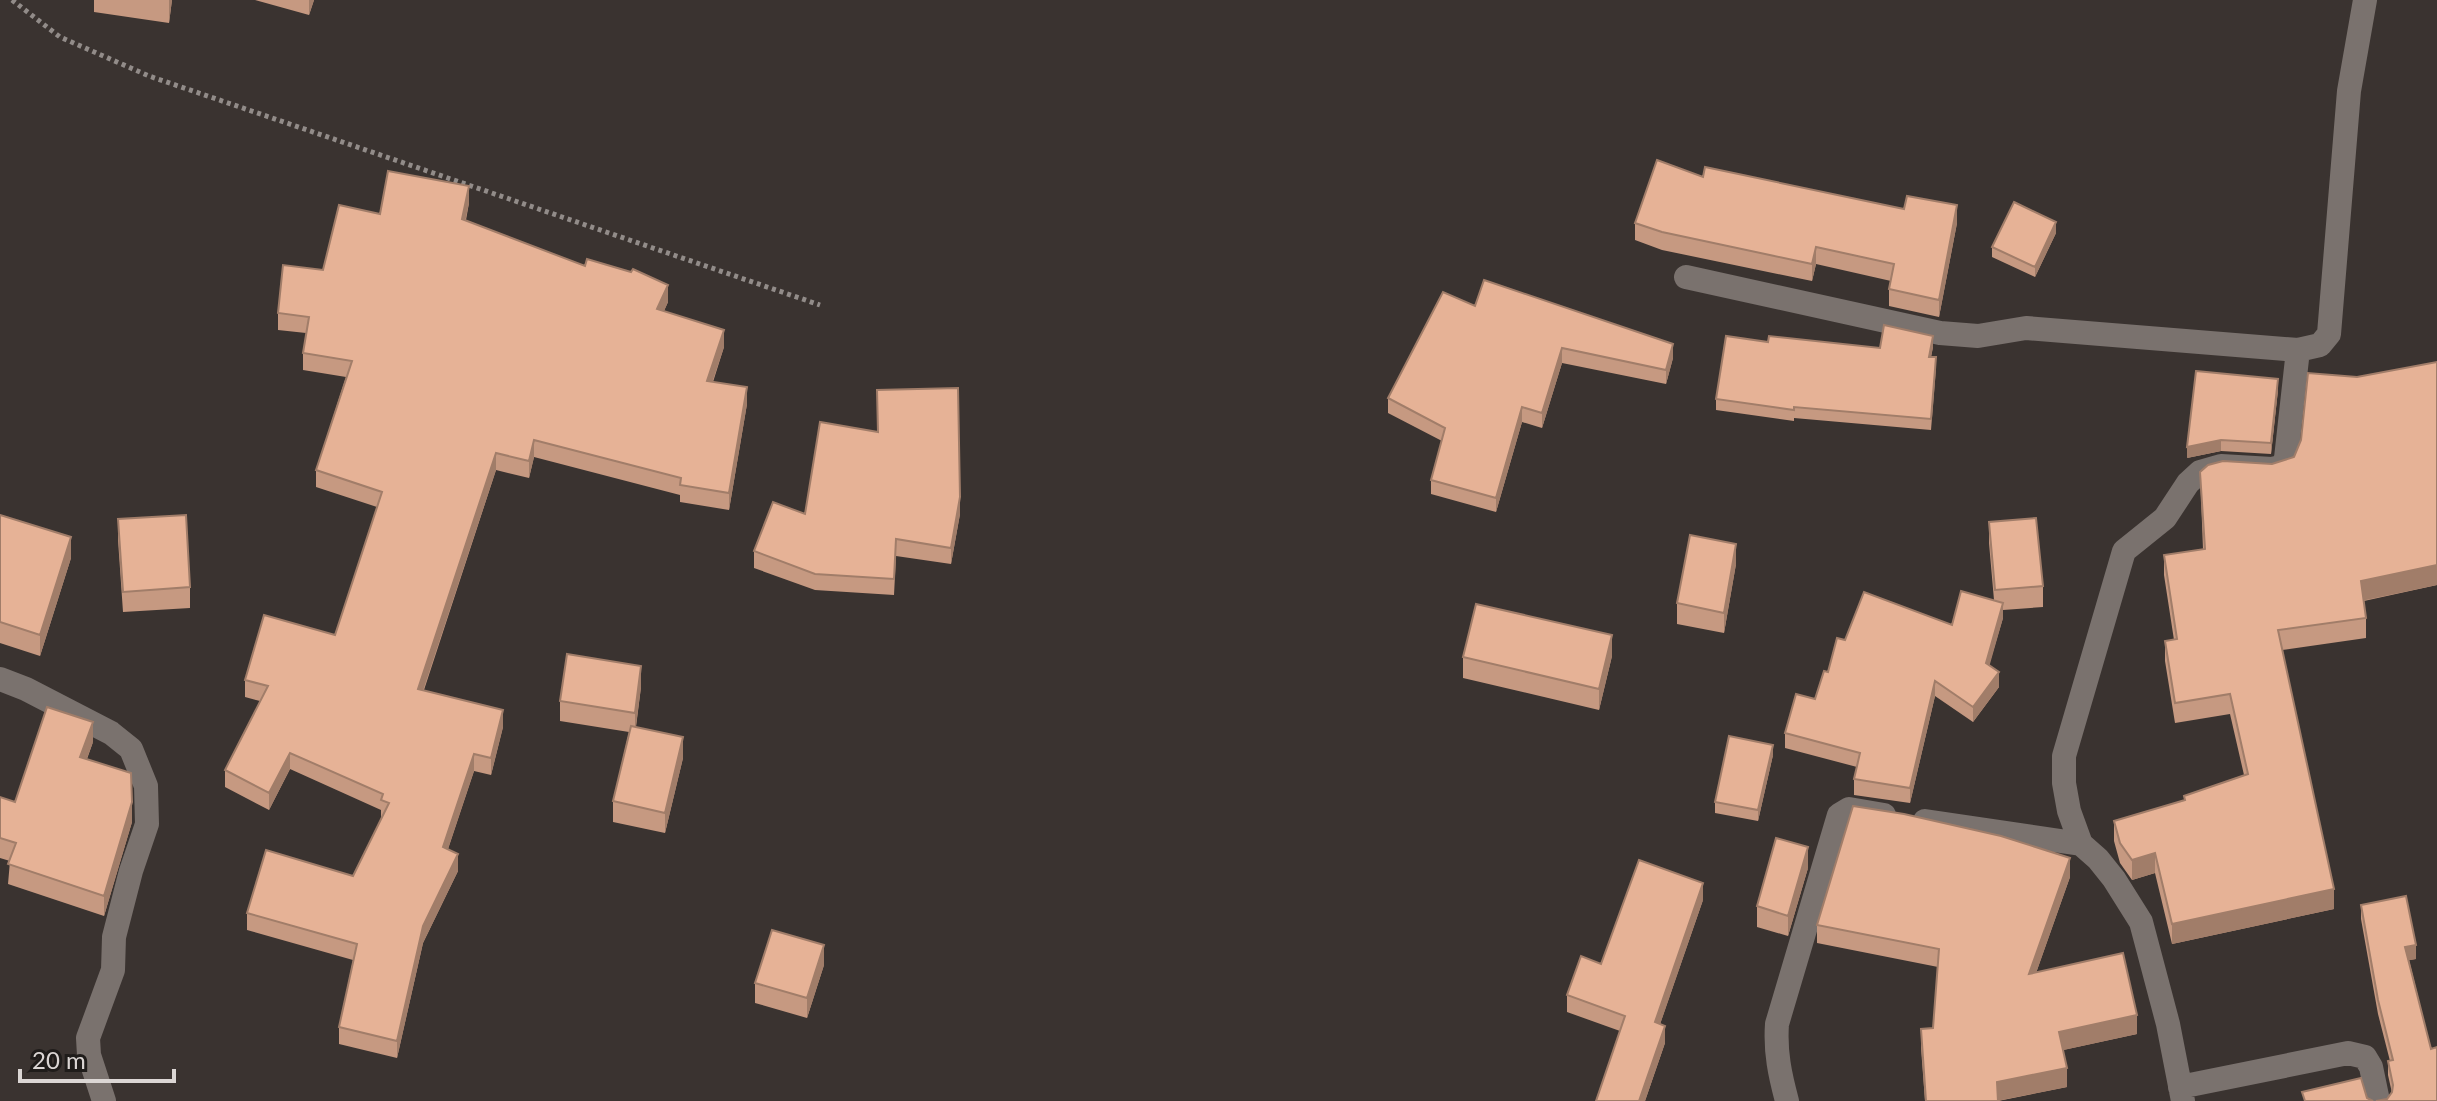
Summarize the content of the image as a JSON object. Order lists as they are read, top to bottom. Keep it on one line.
{"scale_bar":"20 m"}
